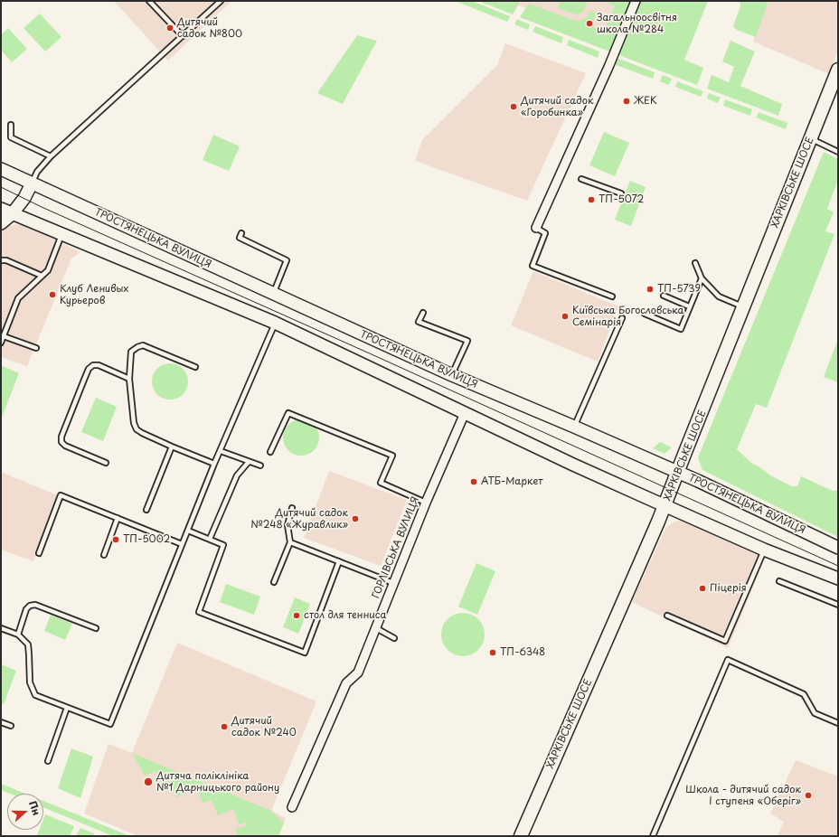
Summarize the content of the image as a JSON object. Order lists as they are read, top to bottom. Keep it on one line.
{"streets":{"main road":["ХАРКІВСЬКЕ ШОСЕ","ТРОСТЯНЕЦЬКА ВУЛИЦЯ"],"street":["ГОРЛІВСЬКА ВУЛИЦЯ"]},"crossings":[["ХАРКІВСЬКЕ ШОСЕ","ТРОСТЯНЕЦЬКА ВУЛИЦЯ"]],"places":["Загальноосвітня школа №284","Дитячий садок №800","ЖЕК","Дитячий садок «Горобинка»","ТП-5072","ТП-5739","Клуб Ленивых Курьеров","Київська Богословська Семінарія","АТБ-Маркет","Дитячий садок №248 «Журавлик»","ТП-5002","Піцерія","стол для тенниса","ТП-6348","Дитячий садок №240","Дитяча поліклініка №1 Дарницького району","Школа - дитячий садок І ступеня «Оберіг»"],"north":"right"}
